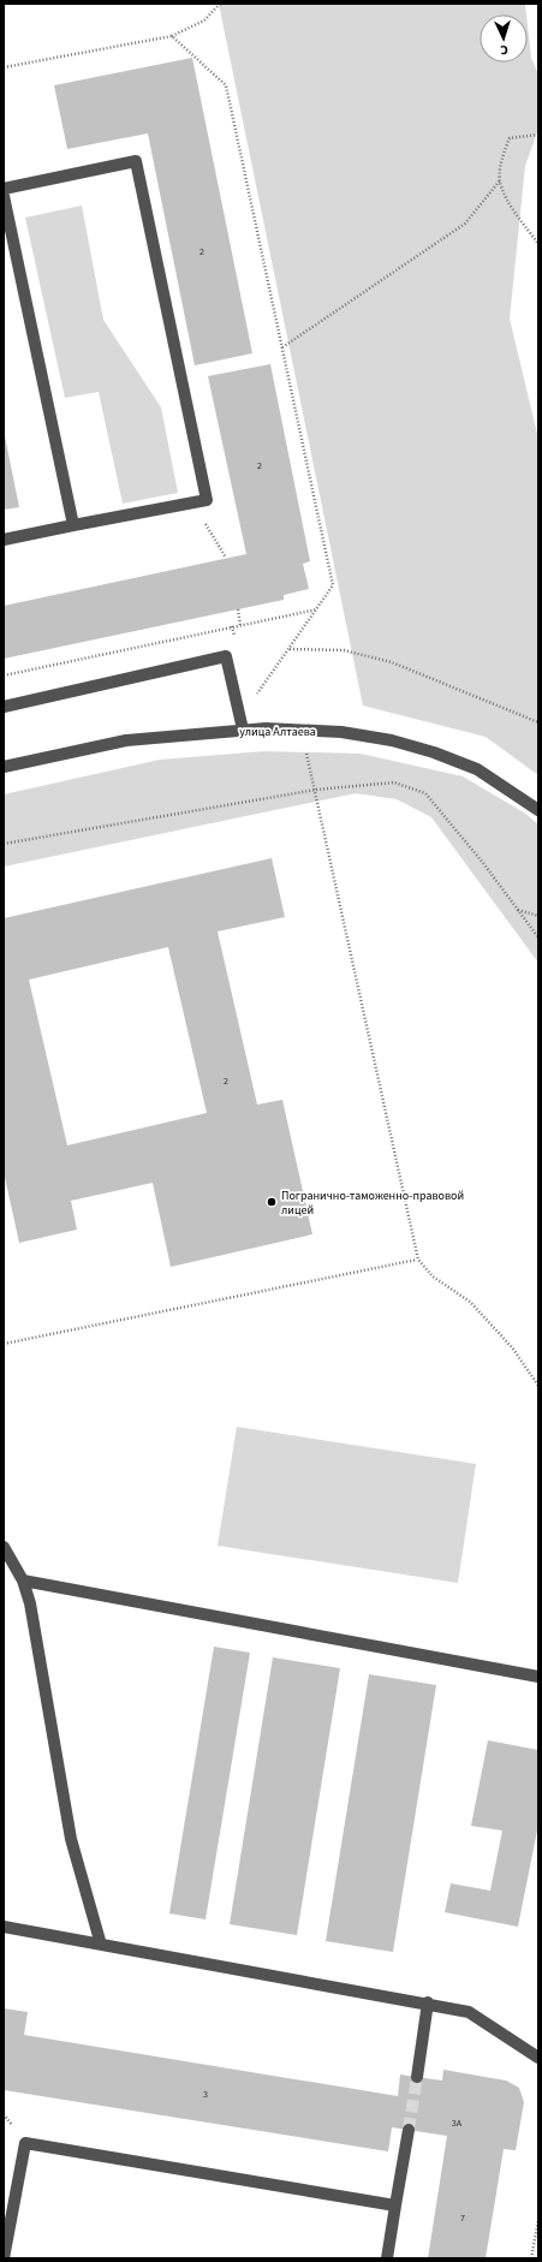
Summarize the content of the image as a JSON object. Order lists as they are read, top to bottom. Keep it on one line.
{"streets":{"street":["улица Алтаева"]},"places":["Погранично-таможенно-правовой лицей"],"house_numbers":["2","2","2","3","3А","7"],"north":"bottom"}
